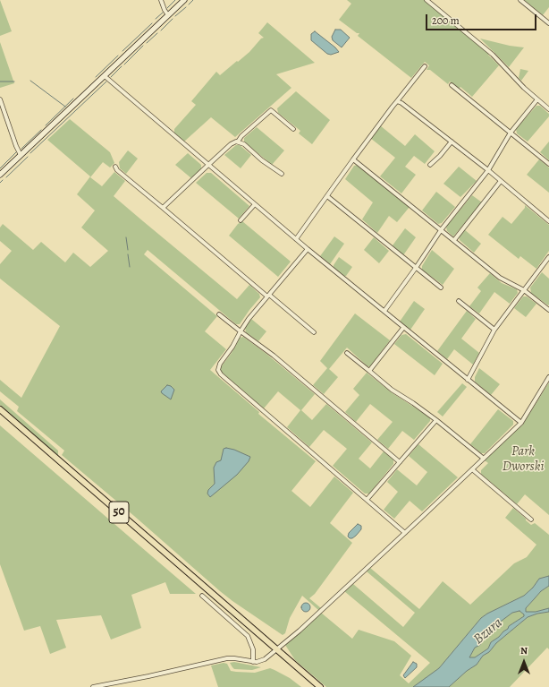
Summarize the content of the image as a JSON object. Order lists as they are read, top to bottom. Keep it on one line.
{"streets":{"main road":["50"]},"water":["Bzura"],"parks":["Park Dworski"],"scale_bar":"200 m","north":"top"}
